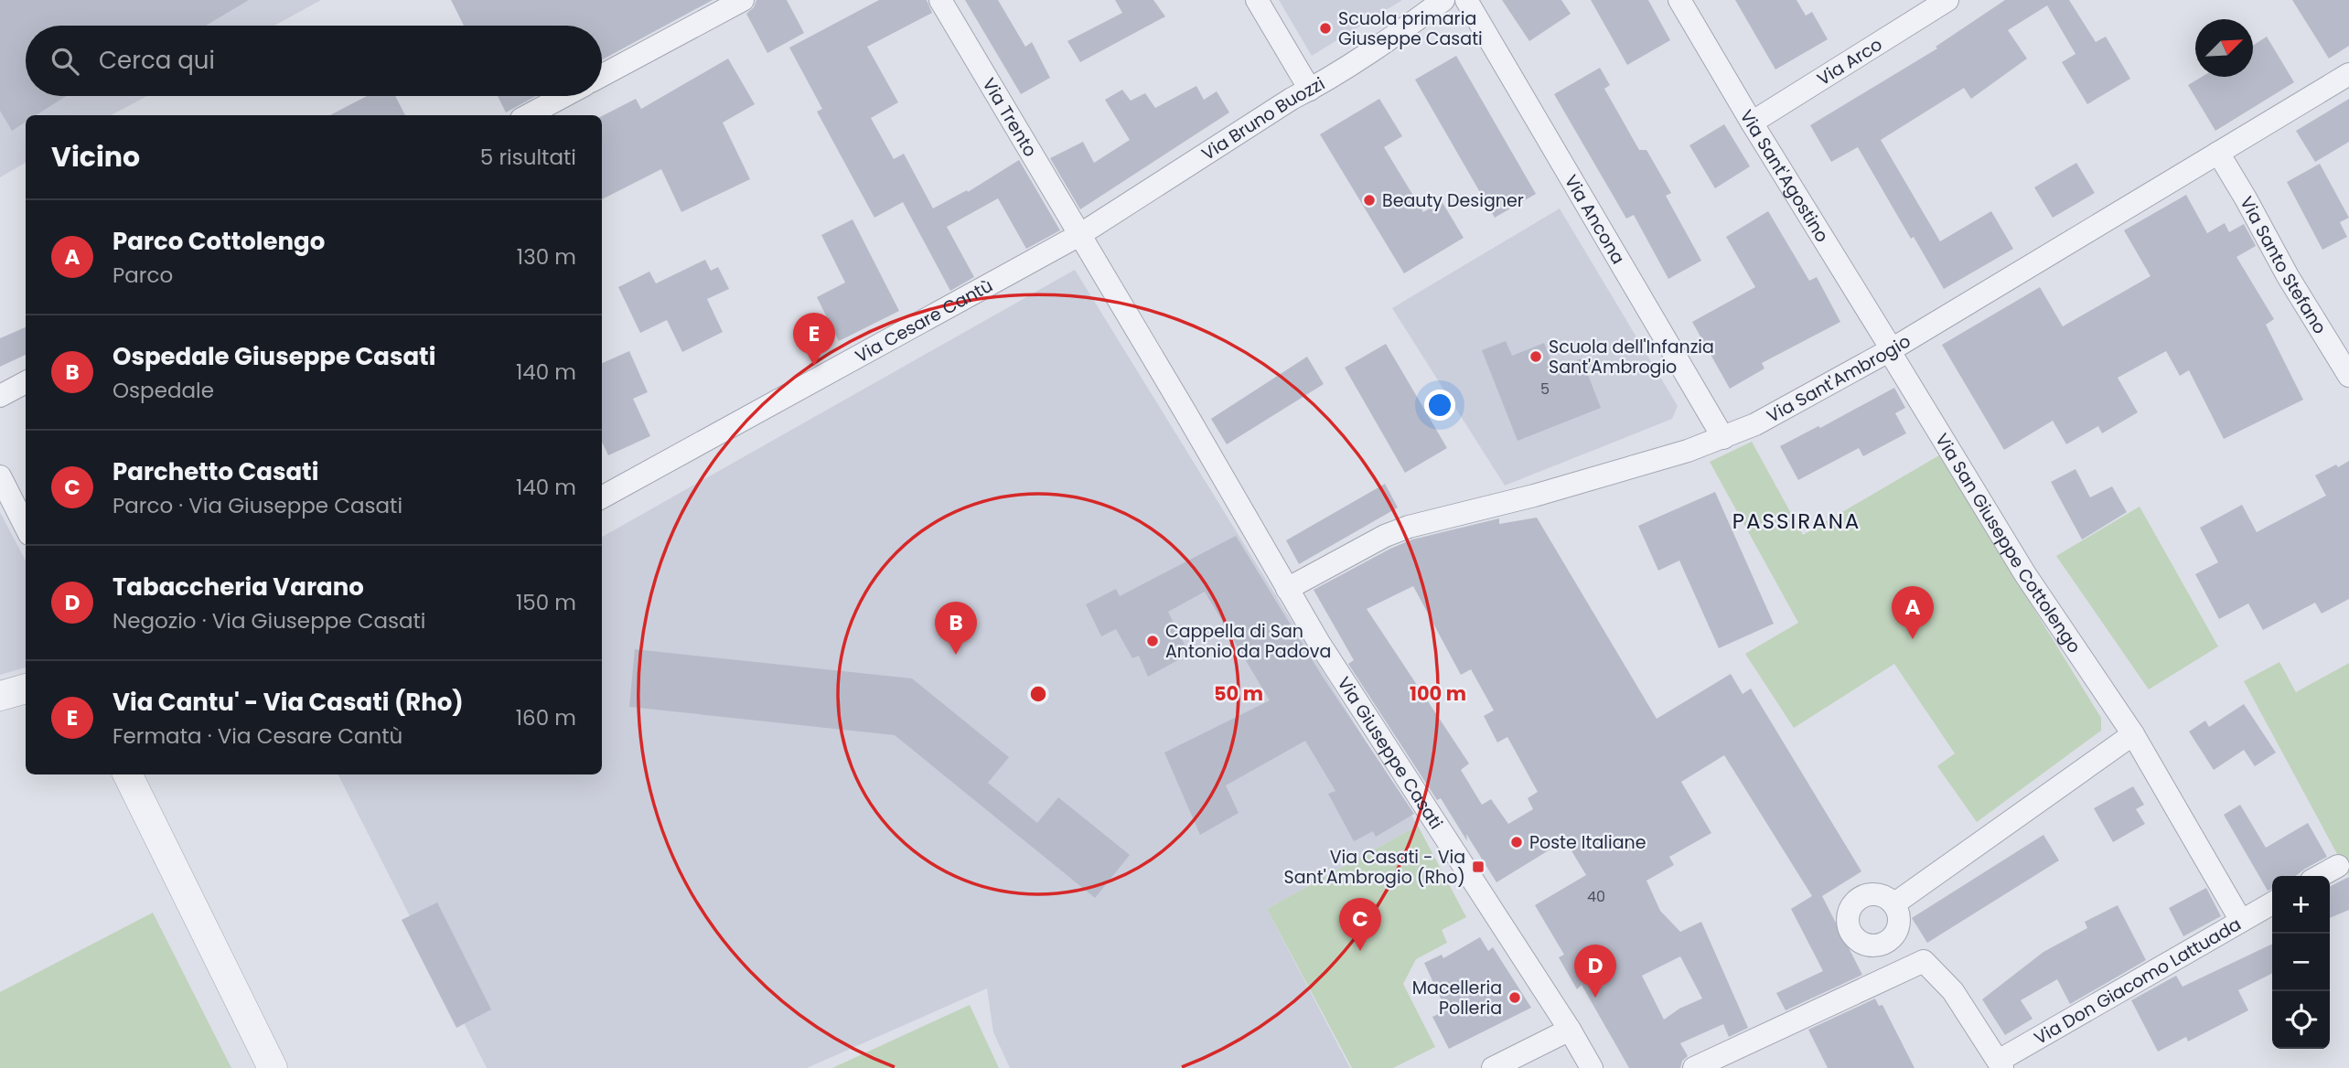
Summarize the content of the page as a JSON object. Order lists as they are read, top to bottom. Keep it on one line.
{"streets":{"street":["Via Arco","Via Trento","Via Bruno Buozzi","Via Sant'Agostino","Via Ancona","Via Santo Stefano","Via Cesare Cantù","Via Sant'Ambrogio","Via San Giuseppe Cottolengo","Via Giuseppe Casati","Via Don Giacomo Lattuada"]},"crossings":[["Via Arco","Via Sant'Agostino"],["Via Trento","Via Bruno Buozzi"],["Via Trento","Via Cesare Cantù"],["Via Trento","Via Giuseppe Casati"],["Via Bruno Buozzi","Via Cesare Cantù"],["Via Bruno Buozzi","Via Giuseppe Casati"],["Via Sant'Agostino","Via Sant'Ambrogio"],["Via Sant'Agostino","Via San Giuseppe Cottolengo"],["Via Ancona","Via Sant'Ambrogio"],["Via Santo Stefano","Via Sant'Ambrogio"],["Via Cesare Cantù","Via Giuseppe Casati"],["Via Sant'Ambrogio","Via San Giuseppe Cottolengo"],["Via Sant'Ambrogio","Via Giuseppe Casati"],["Via San Giuseppe Cottolengo","Via Don Giacomo Lattuada"]],"districts":["PASSIRANA"],"places":{"other":["Scuola primaria Giuseppe Casati","Beauty Designer","Scuola dell'Infanzia Sant'Ambrogio","Cappella di San Antonio da Padova","Poste Italiane","Macelleria Polleria"],"transit":["Via Casati - Via Sant'Ambrogio (Rho)"]},"house_numbers":["5","40"],"north":"top right","page":{"search":"Cerca qui","heading":["Vicino","5 risultati"],"list":[{"mark":"A","name":"Parco Cottolengo","note":"Parco","value":"130 m"},{"mark":"B","name":"Ospedale Giuseppe Casati","note":"Ospedale","value":"140 m"},{"mark":"C","name":"Parchetto Casati","note":"Parco · Via Giuseppe Casati","value":"140 m"},{"mark":"D","name":"Tabaccheria Varano","note":"Negozio · Via Giuseppe Casati","value":"150 m"},{"mark":"E","name":"Via Cantu' - Via Casati (Rho)","note":"Fermata · Via Cesare Cantù","value":"160 m"}],"pins":["E","A","B","C","D"],"map_buttons":["+","−"]},"rings":["50 m","100 m"]}
